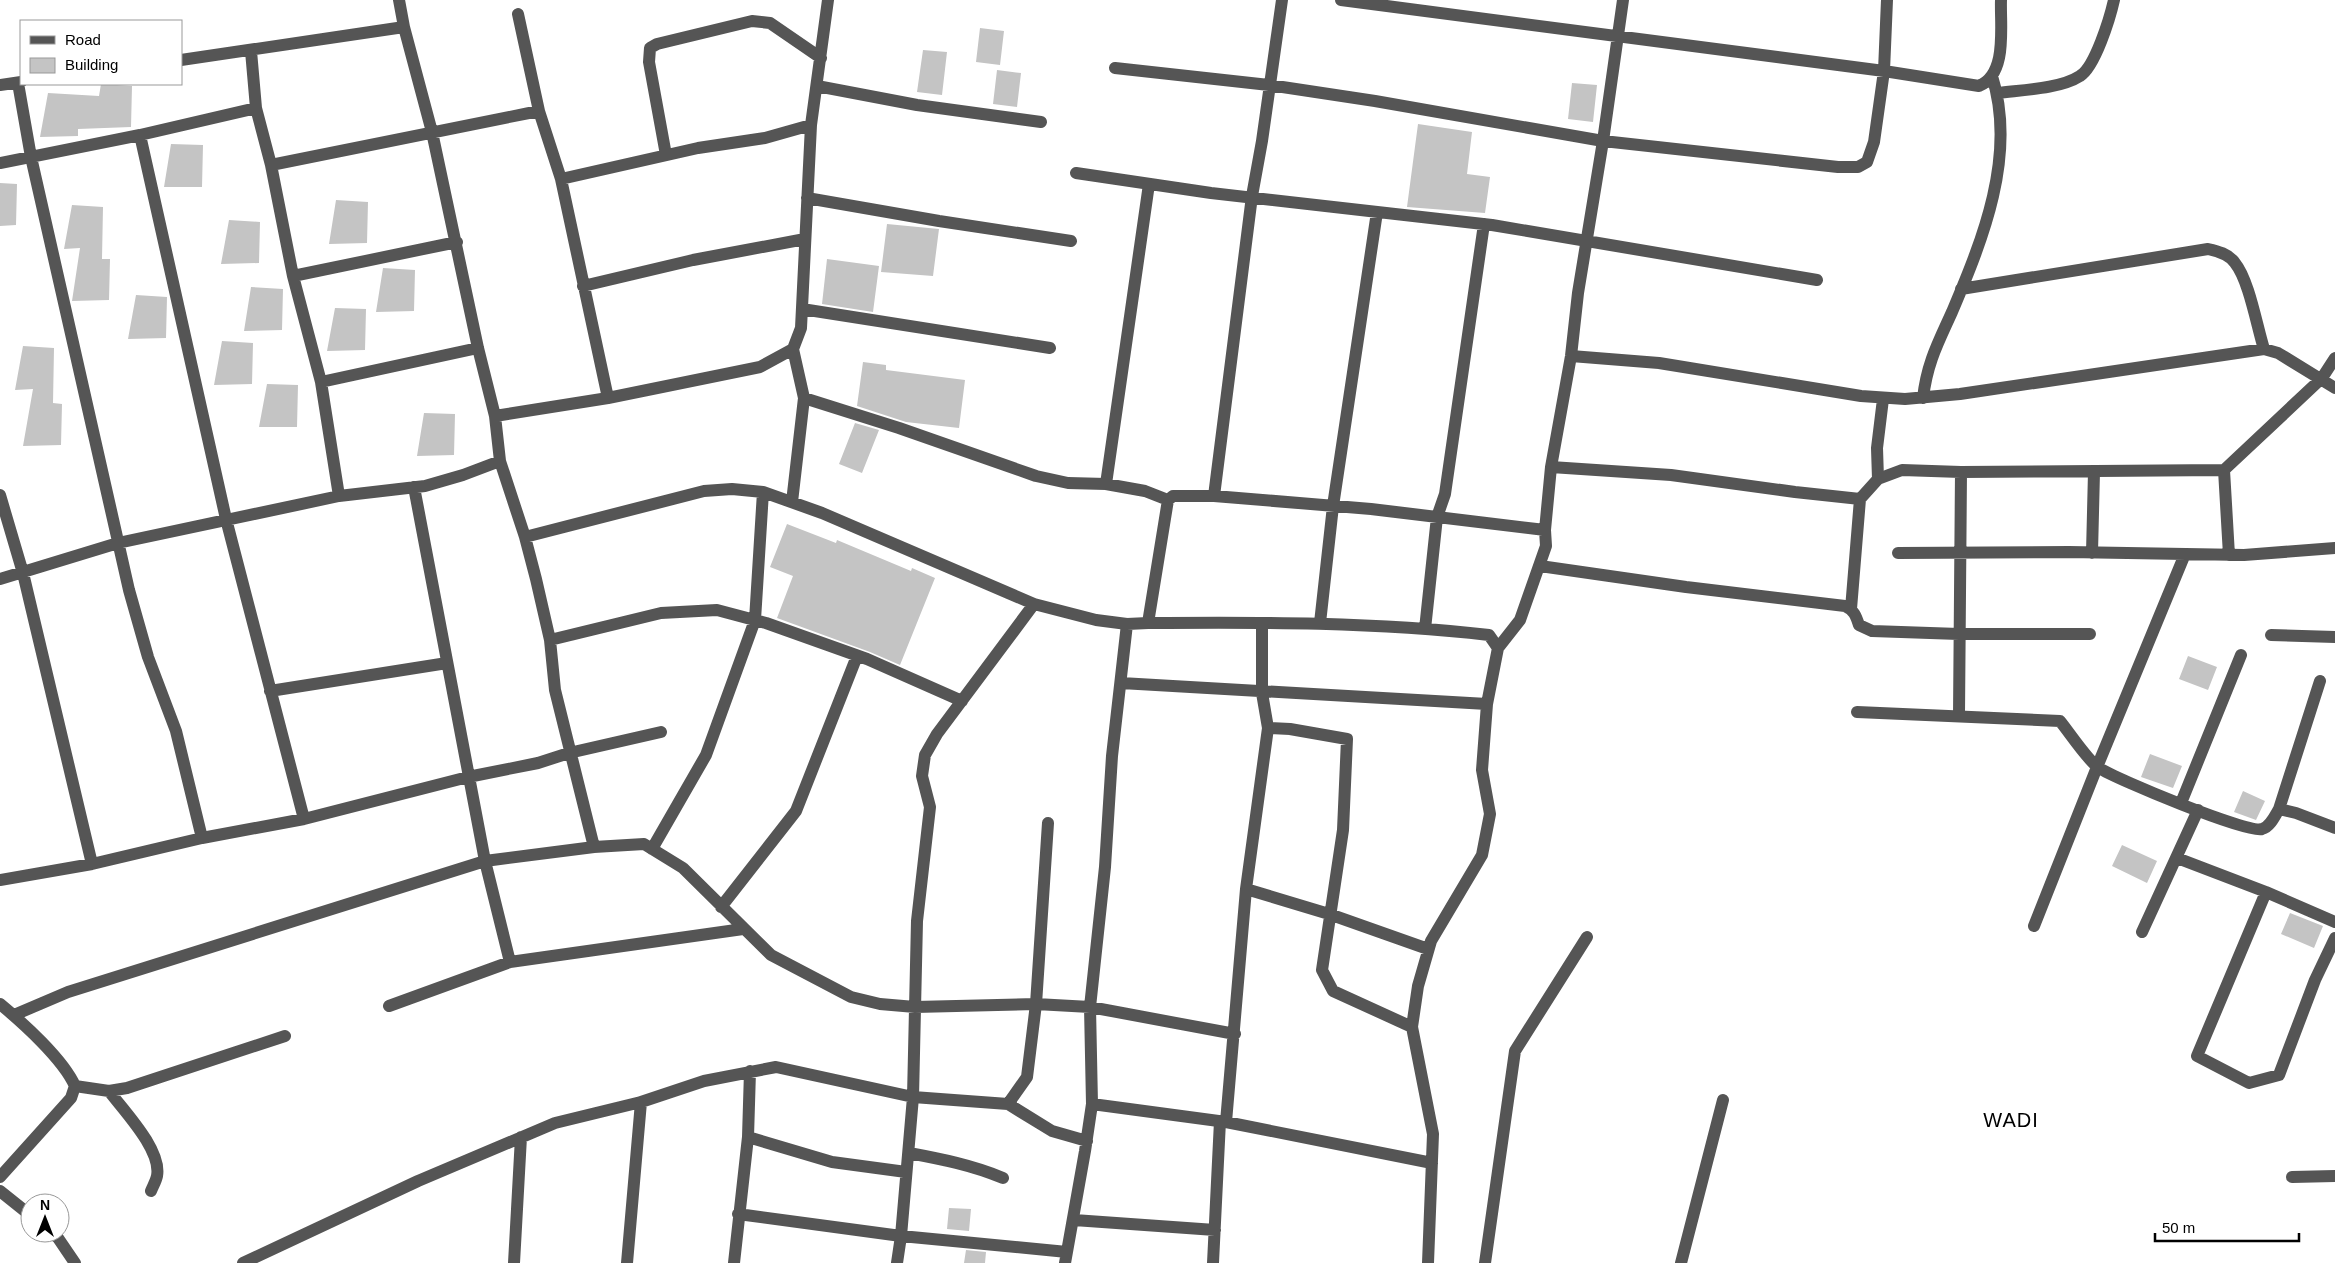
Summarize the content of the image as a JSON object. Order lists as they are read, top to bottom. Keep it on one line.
{"districts":["WADI"],"legend":["Road","Building"],"scale_bar":"50 m","north":"top"}
